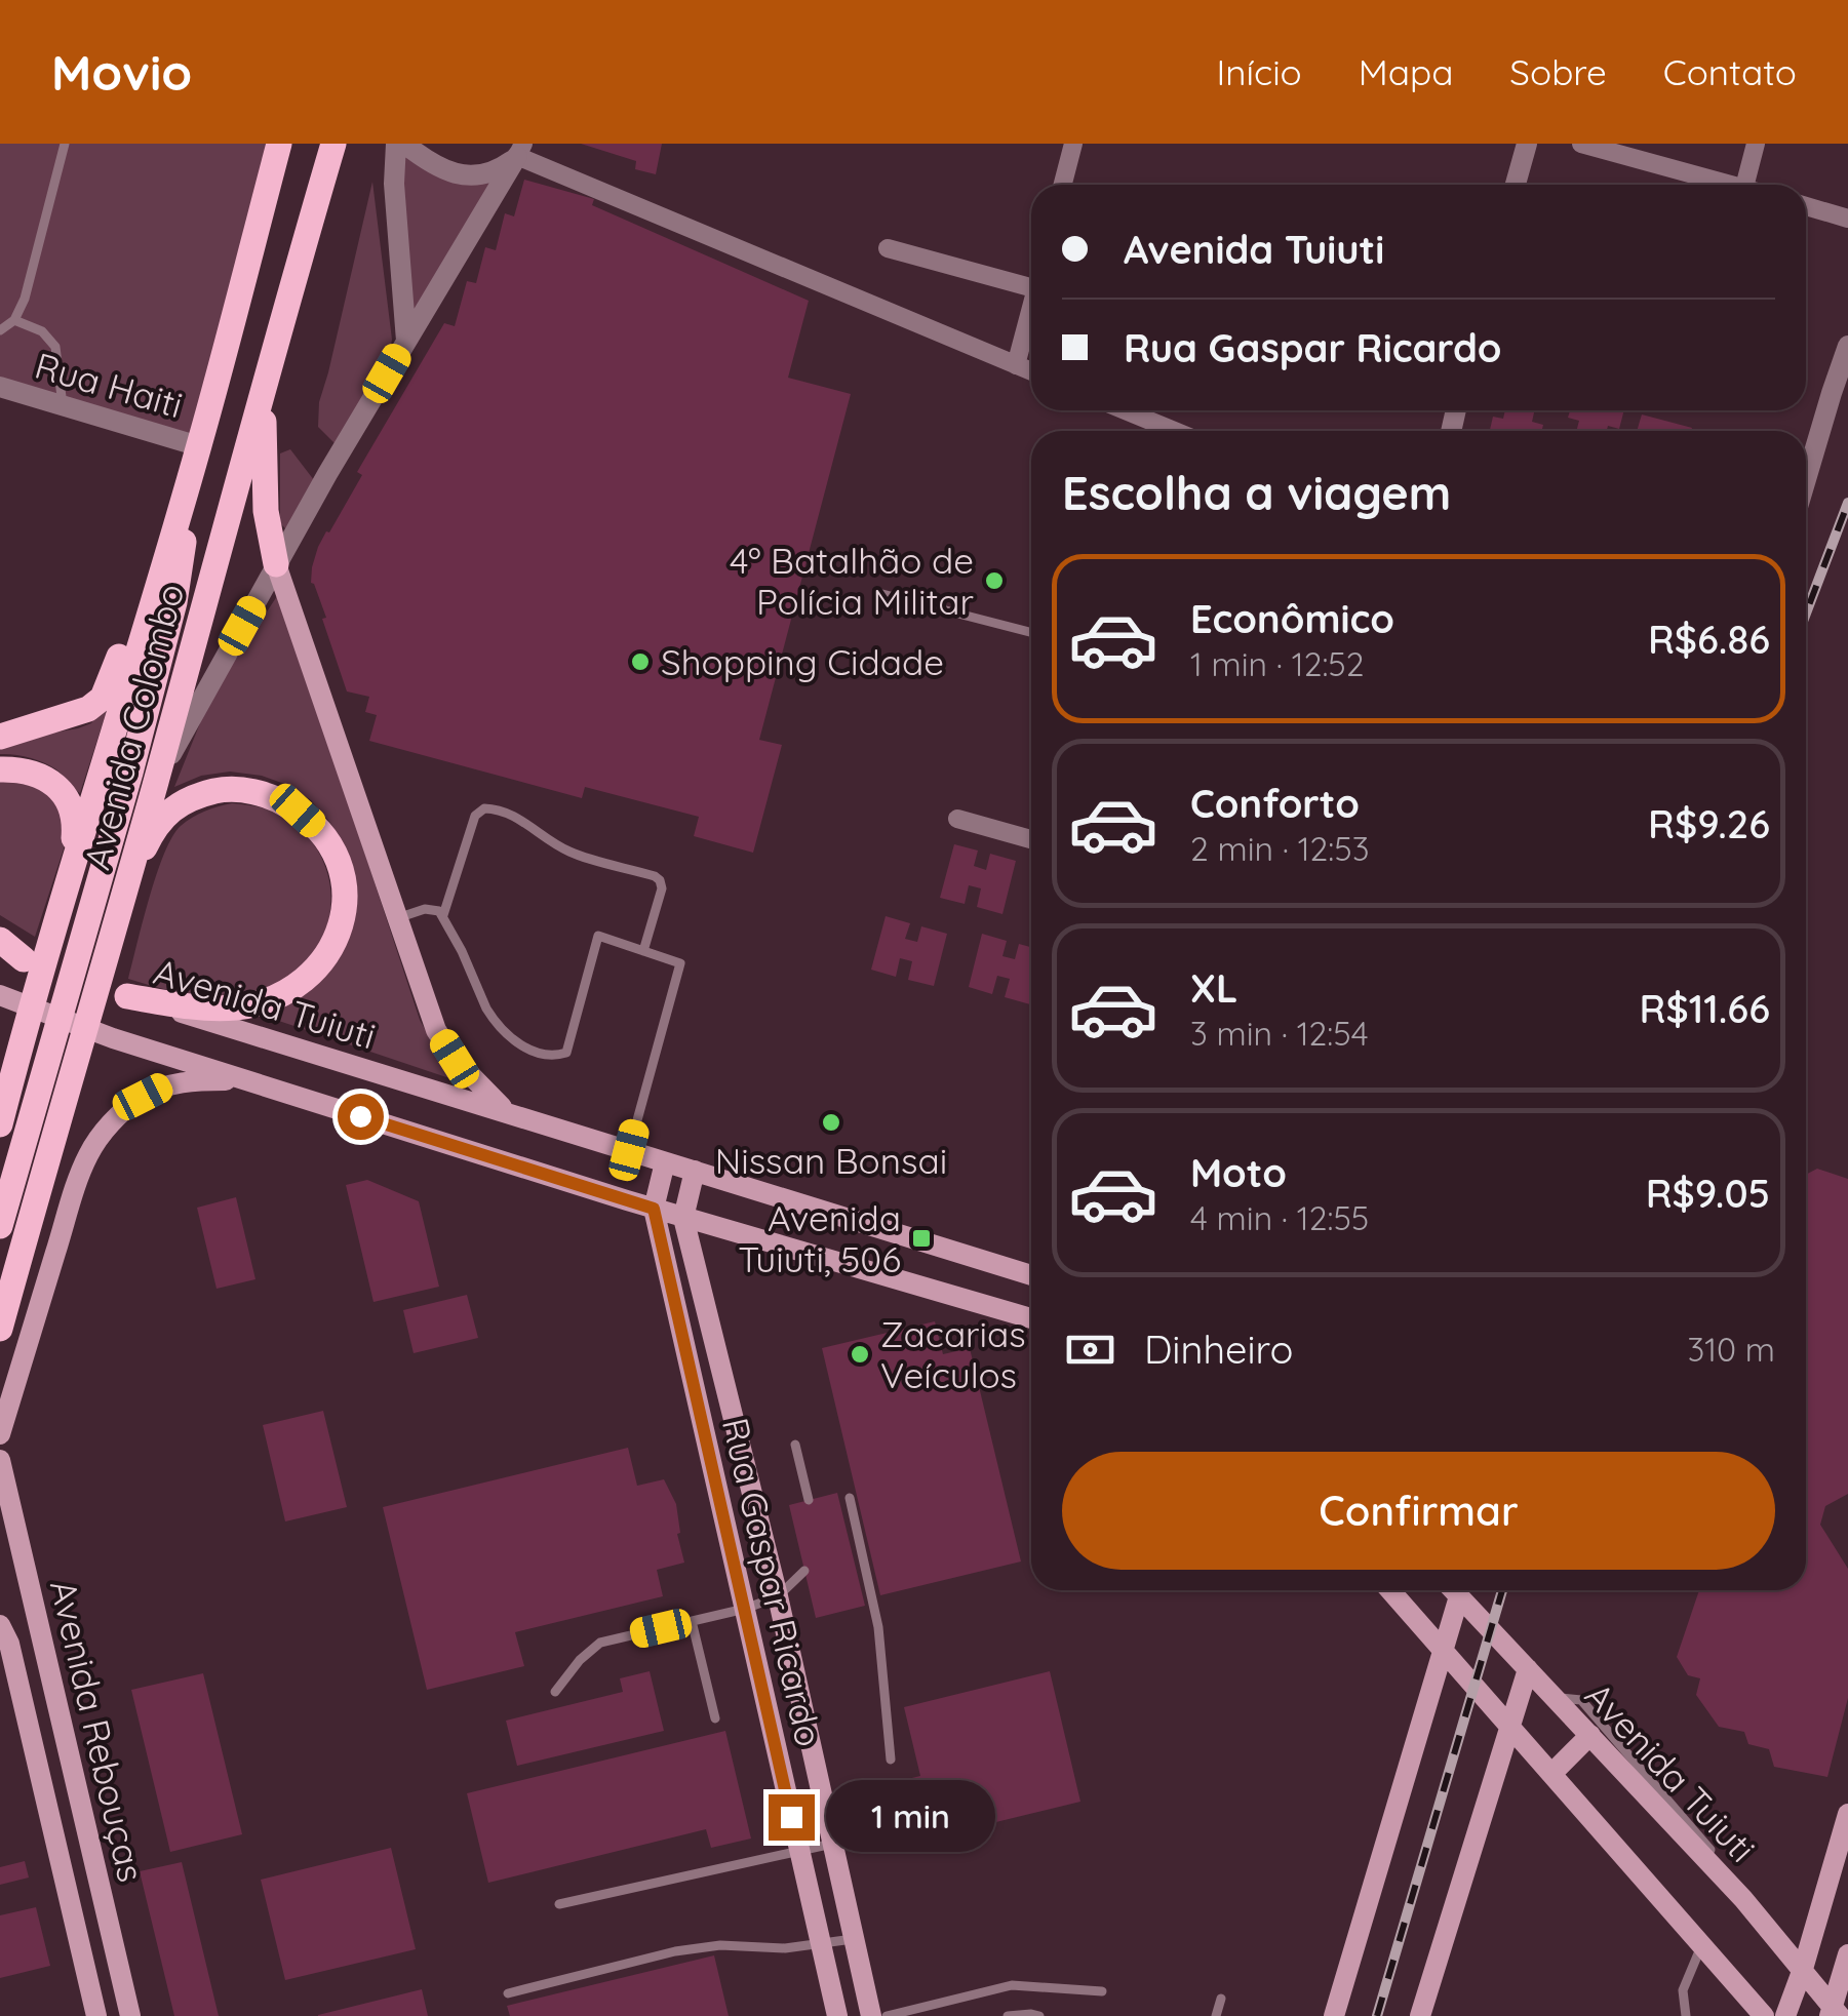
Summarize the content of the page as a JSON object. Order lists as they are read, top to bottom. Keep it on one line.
{"streets":{"main road":["Avenida Colombo","Avenida Tuiuti","Rua Gaspar Ricardo","Avenida Rebouças"],"street":["Rua Haiti"]},"crossings":[["Rua Haiti","Avenida Colombo"],["Avenida Tuiuti","Rua Gaspar Ricardo"]],"places":{"other":["4º Batalhão de Polícia Militar","Shopping Cidade","Nissan Bonsai","Zacarias Veículos"],"transit":["Avenida Tuiuti, 506"]},"page":{"header":"Movio","nav":["Início","Mapa","Sobre","Contato"],"banner":["Avenida Tuiuti","Rua Gaspar Ricardo"],"heading":"Escolha a viagem","list":[{"name":"Econômico","note":"1 min · 12:52","value":"R$6.86"},{"name":"Conforto","note":"2 min · 12:53","value":"R$9.26"},{"name":"XL","note":"3 min · 12:54","value":"R$11.66"},{"name":"Moto","note":"4 min · 12:55","value":"R$9.05"}],"pay":["Dinheiro","310 m"],"buttons":"Confirmar","bubble":"1 min"}}
